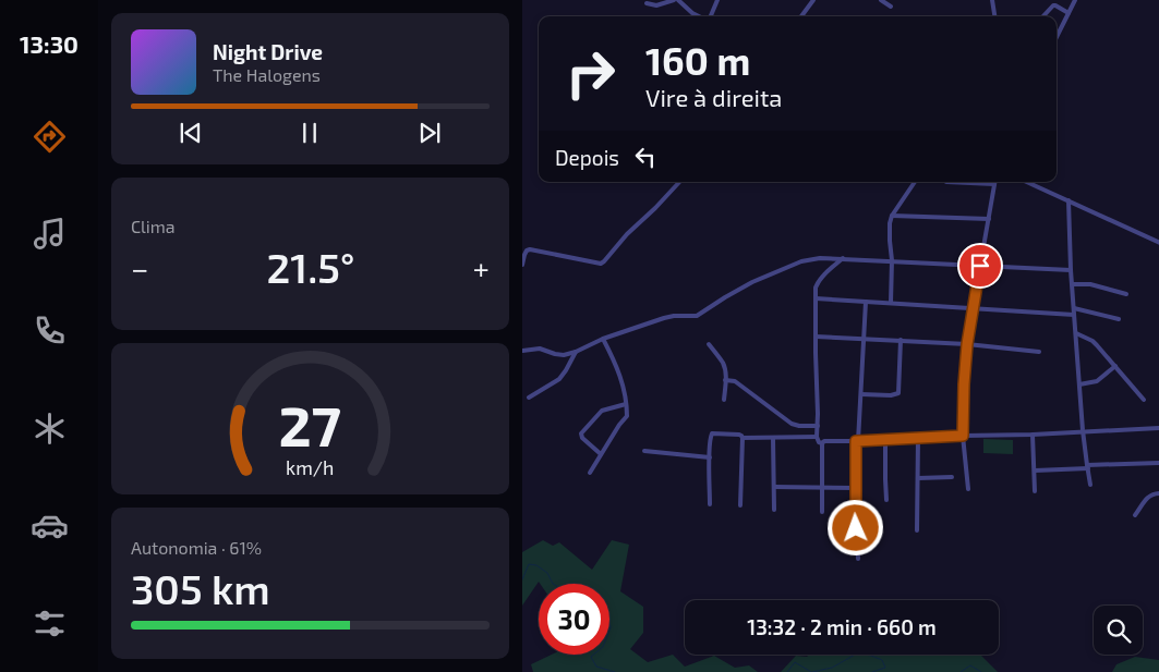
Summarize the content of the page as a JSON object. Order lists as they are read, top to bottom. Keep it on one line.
{"page":{"tabs":"13:30","turn":["160 m","Vire à direita"],"song":["Night Drive","The Halogens"],"then":"Depois","tile":["Clima",["Autonomia · 61%","305 km"]],"heat":["−","21.5°","+"],"limit":"30","trip":"13:32 · 2 min · 660 m","gauge":["27","km/h"]}}
